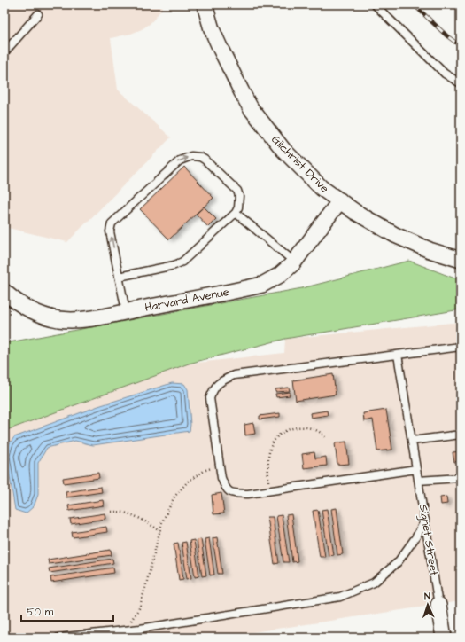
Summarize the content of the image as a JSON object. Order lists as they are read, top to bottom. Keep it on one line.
{"streets":{"street":["Gilchrist Drive","Harvard Avenue","Signet Street"]},"crossings":[["Gilchrist Drive","Harvard Avenue"]],"scale_bar":"50 m","north":"top"}
